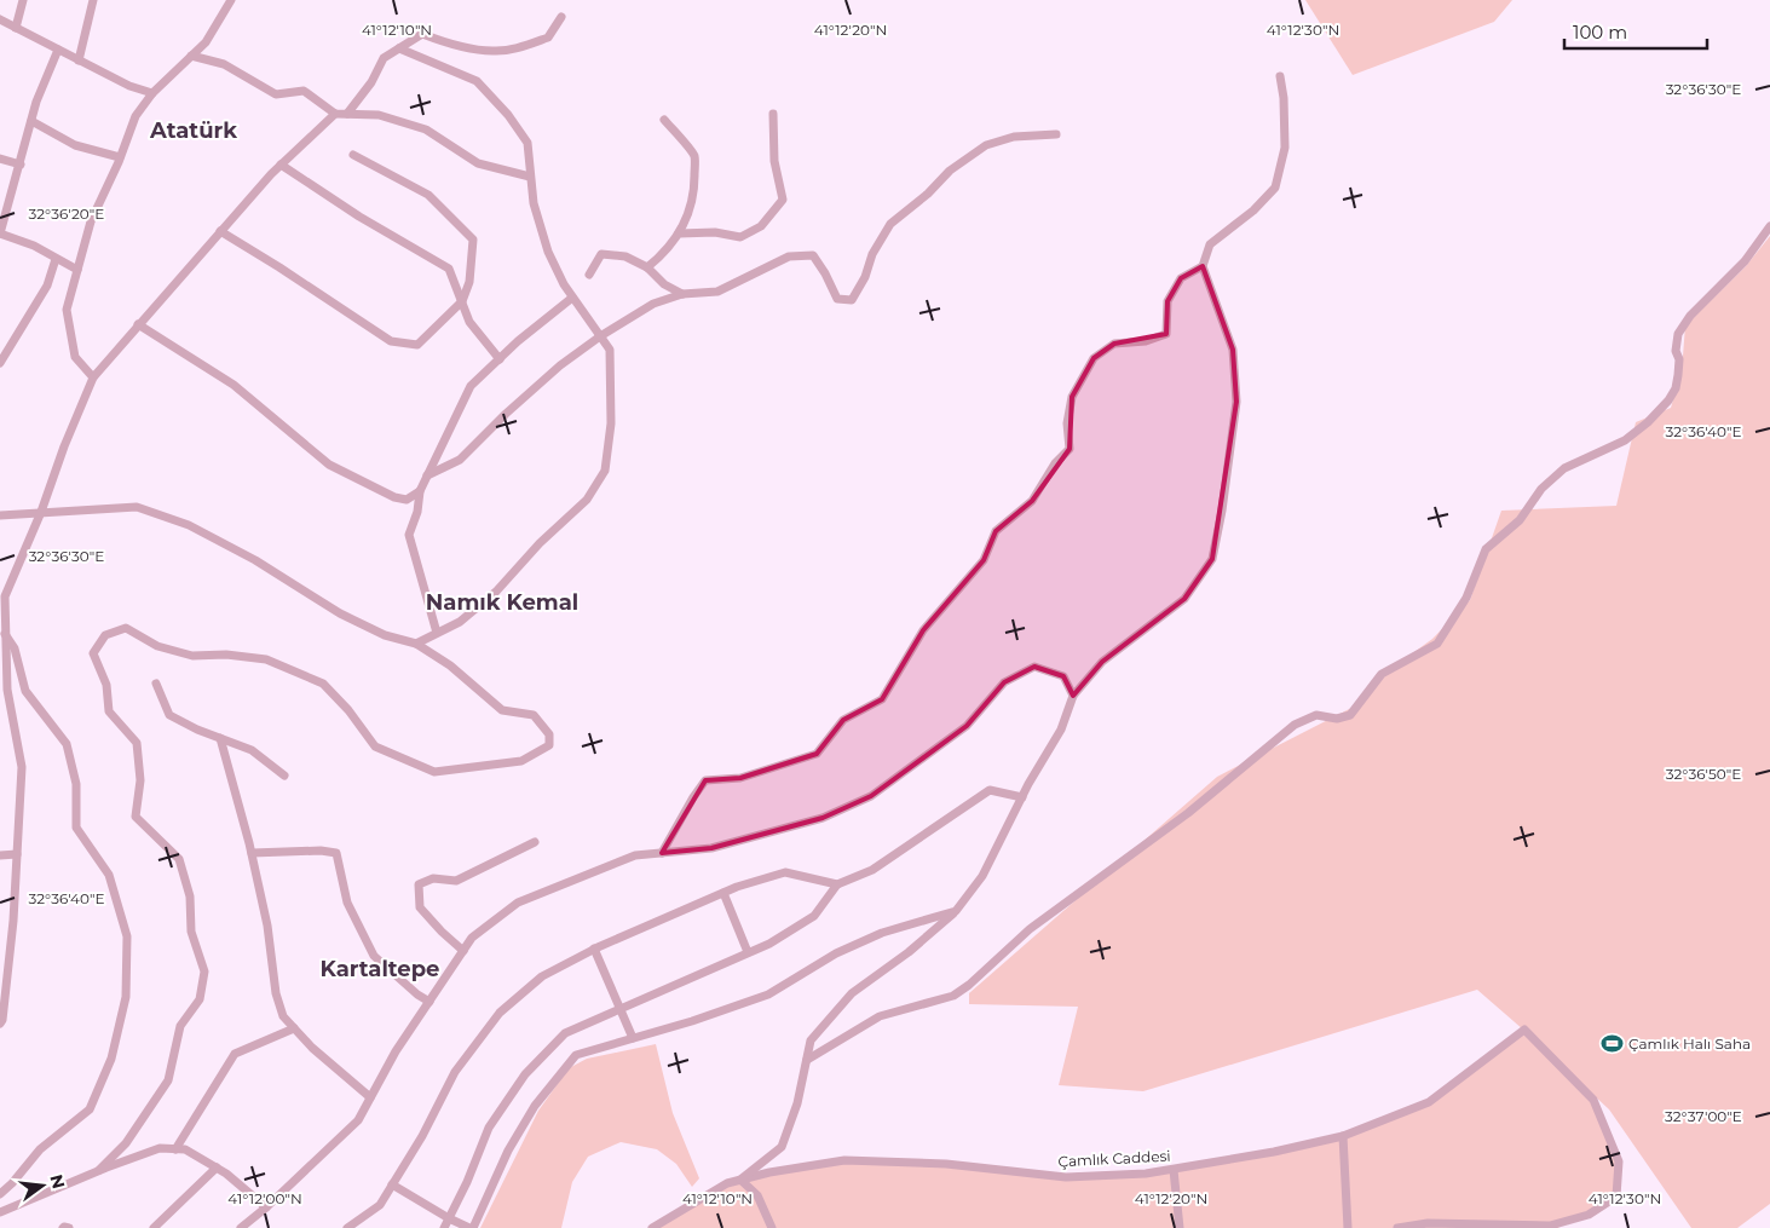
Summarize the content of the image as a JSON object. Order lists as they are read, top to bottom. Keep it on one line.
{"streets":{"street":["Çamlık Caddesi"]},"districts":["Atatürk","Namık Kemal","Kartaltepe"],"places":{"sports":["Çamlık Halı Saha"]},"scale_bar":"100 m","north":"right","coordinates":["41°12'10\"N","41°12'20\"N","41°12'30\"N","32°36'30\"E","32°36'20\"E","32°36'40\"E","32°36'50\"E","32°37'00\"E","41°12'00\"N"]}
